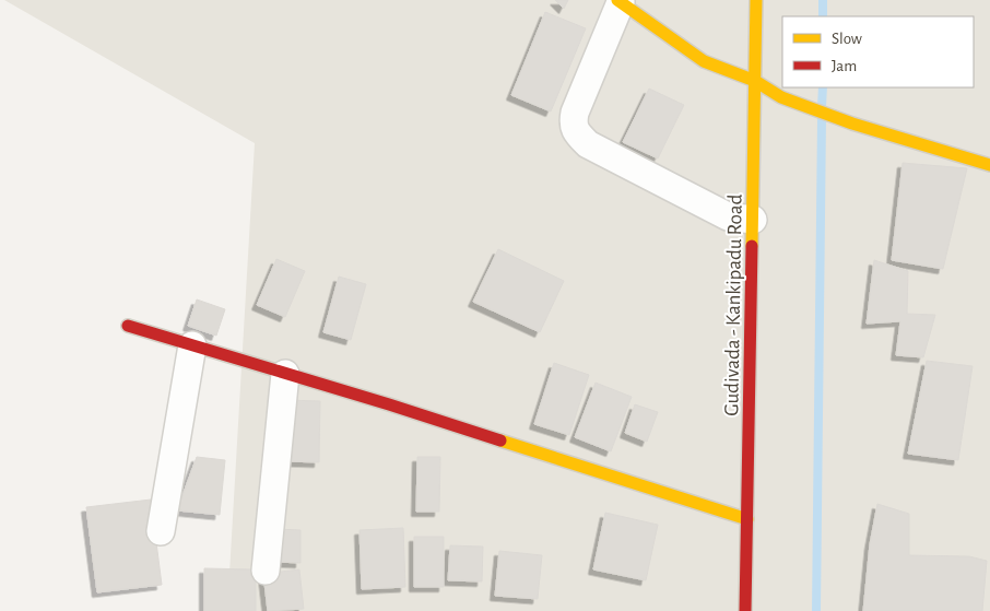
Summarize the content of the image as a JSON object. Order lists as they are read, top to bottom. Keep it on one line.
{"streets":{"street":["Gudivada - Kankipadu Road"]},"legend":["Slow","Jam"]}
